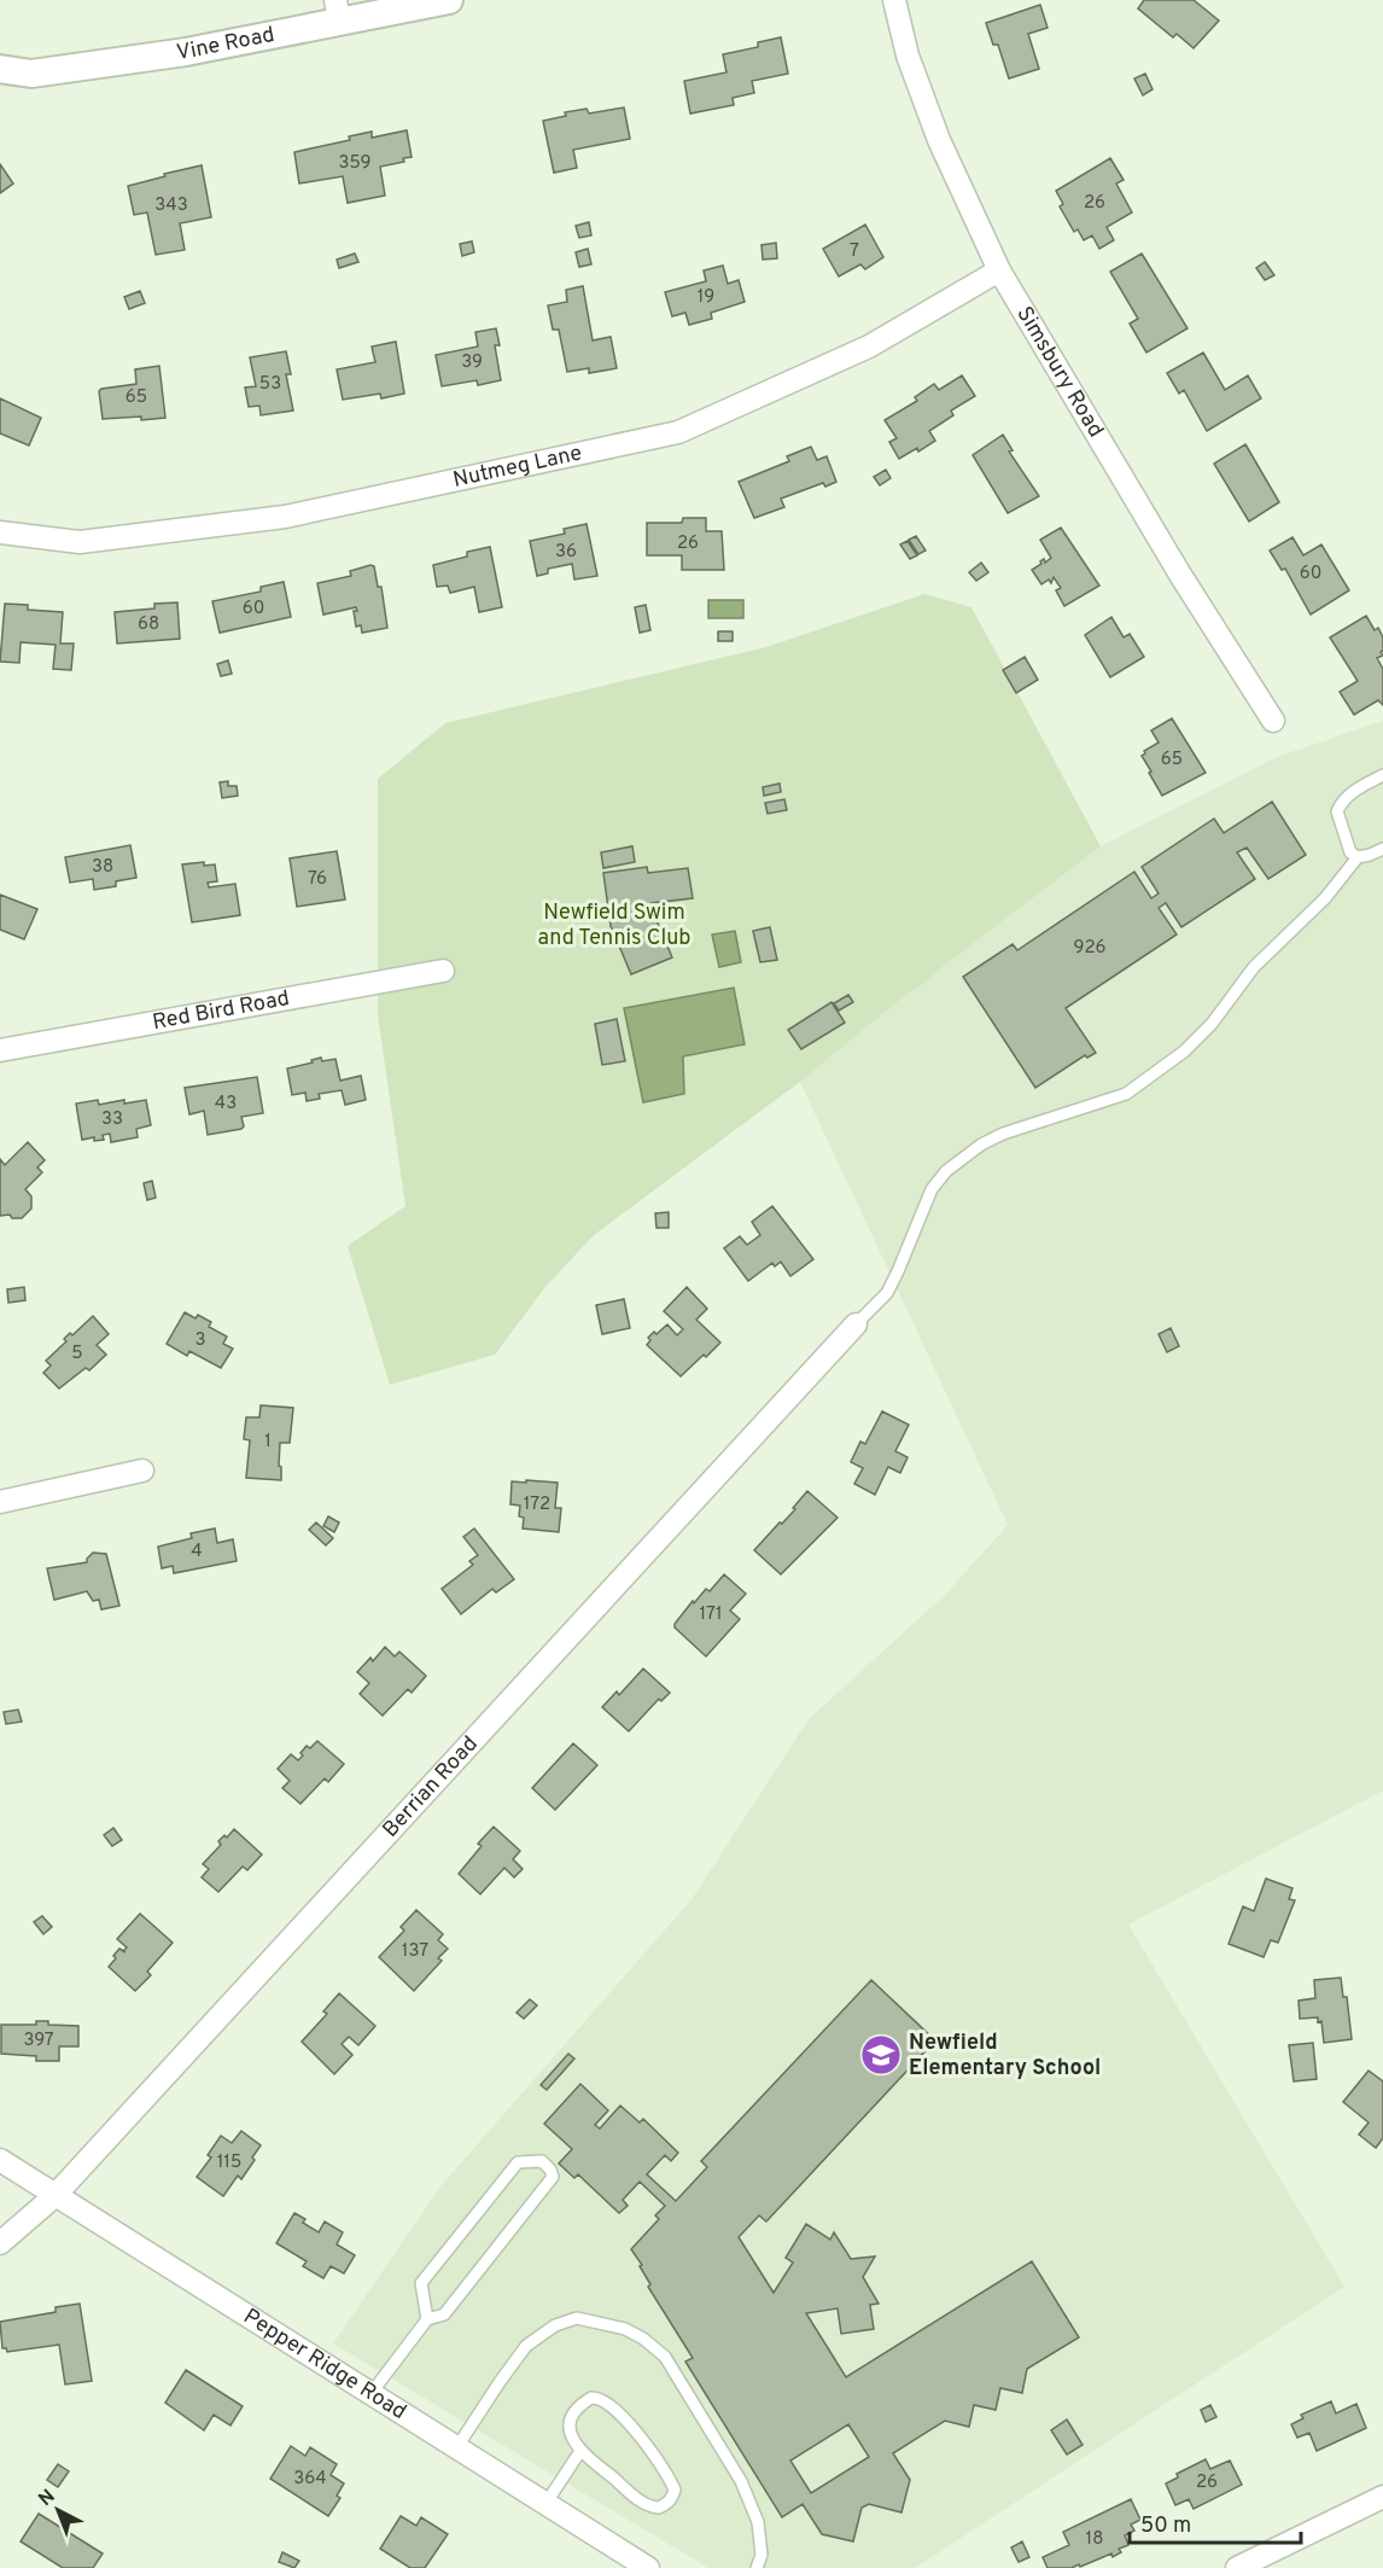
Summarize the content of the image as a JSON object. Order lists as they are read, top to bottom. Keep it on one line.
{"streets":{"street":["Vine Road","Simsbury Road","Nutmeg Lane","Red Bird Road","Berrian Road","Pepper Ridge Road"]},"crossings":[["Simsbury Road","Nutmeg Lane"],["Berrian Road","Pepper Ridge Road"]],"parks":["Newfield Swim and Tennis Club"],"places":{"school or university":["Newfield Elementary School"]},"house_numbers":["359","26","343","7","19","39","53","65","26","36","60","60","68","65","38","76","926","43","33","3","5","1","172","4","171","137","397","115","364","26","18"],"scale_bar":"50 m","north":"top left"}
